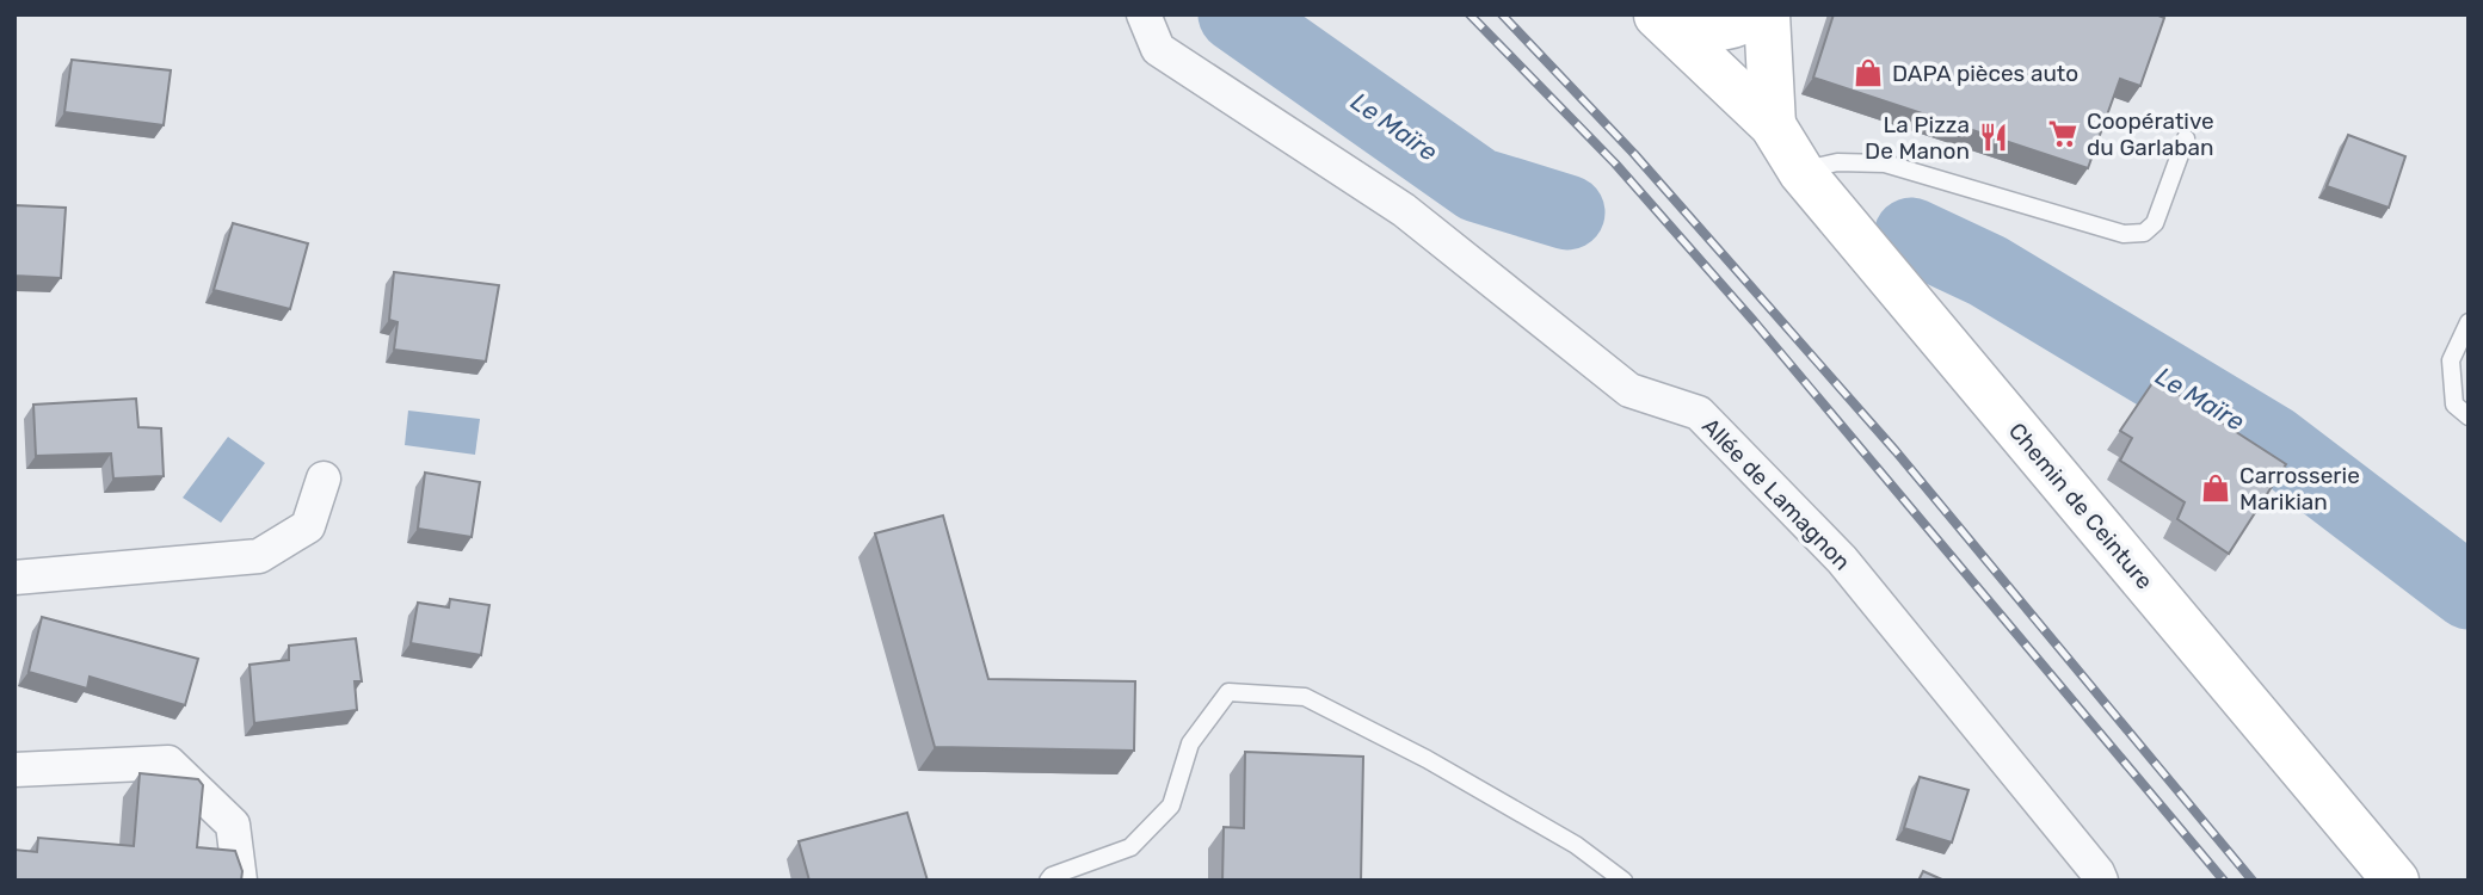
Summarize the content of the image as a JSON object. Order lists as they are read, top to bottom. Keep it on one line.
{"streets":{"main road":["Chemin de Ceinture"],"street":["Allée de Lamagnon"]},"water":["Le Maïre"],"places":{"shop":["DAPA pièces auto","Carrosserie Marikian"],"supermarket":["Coopérative du Garlaban"],"restaurant":["La Pizza De Manon"]}}
